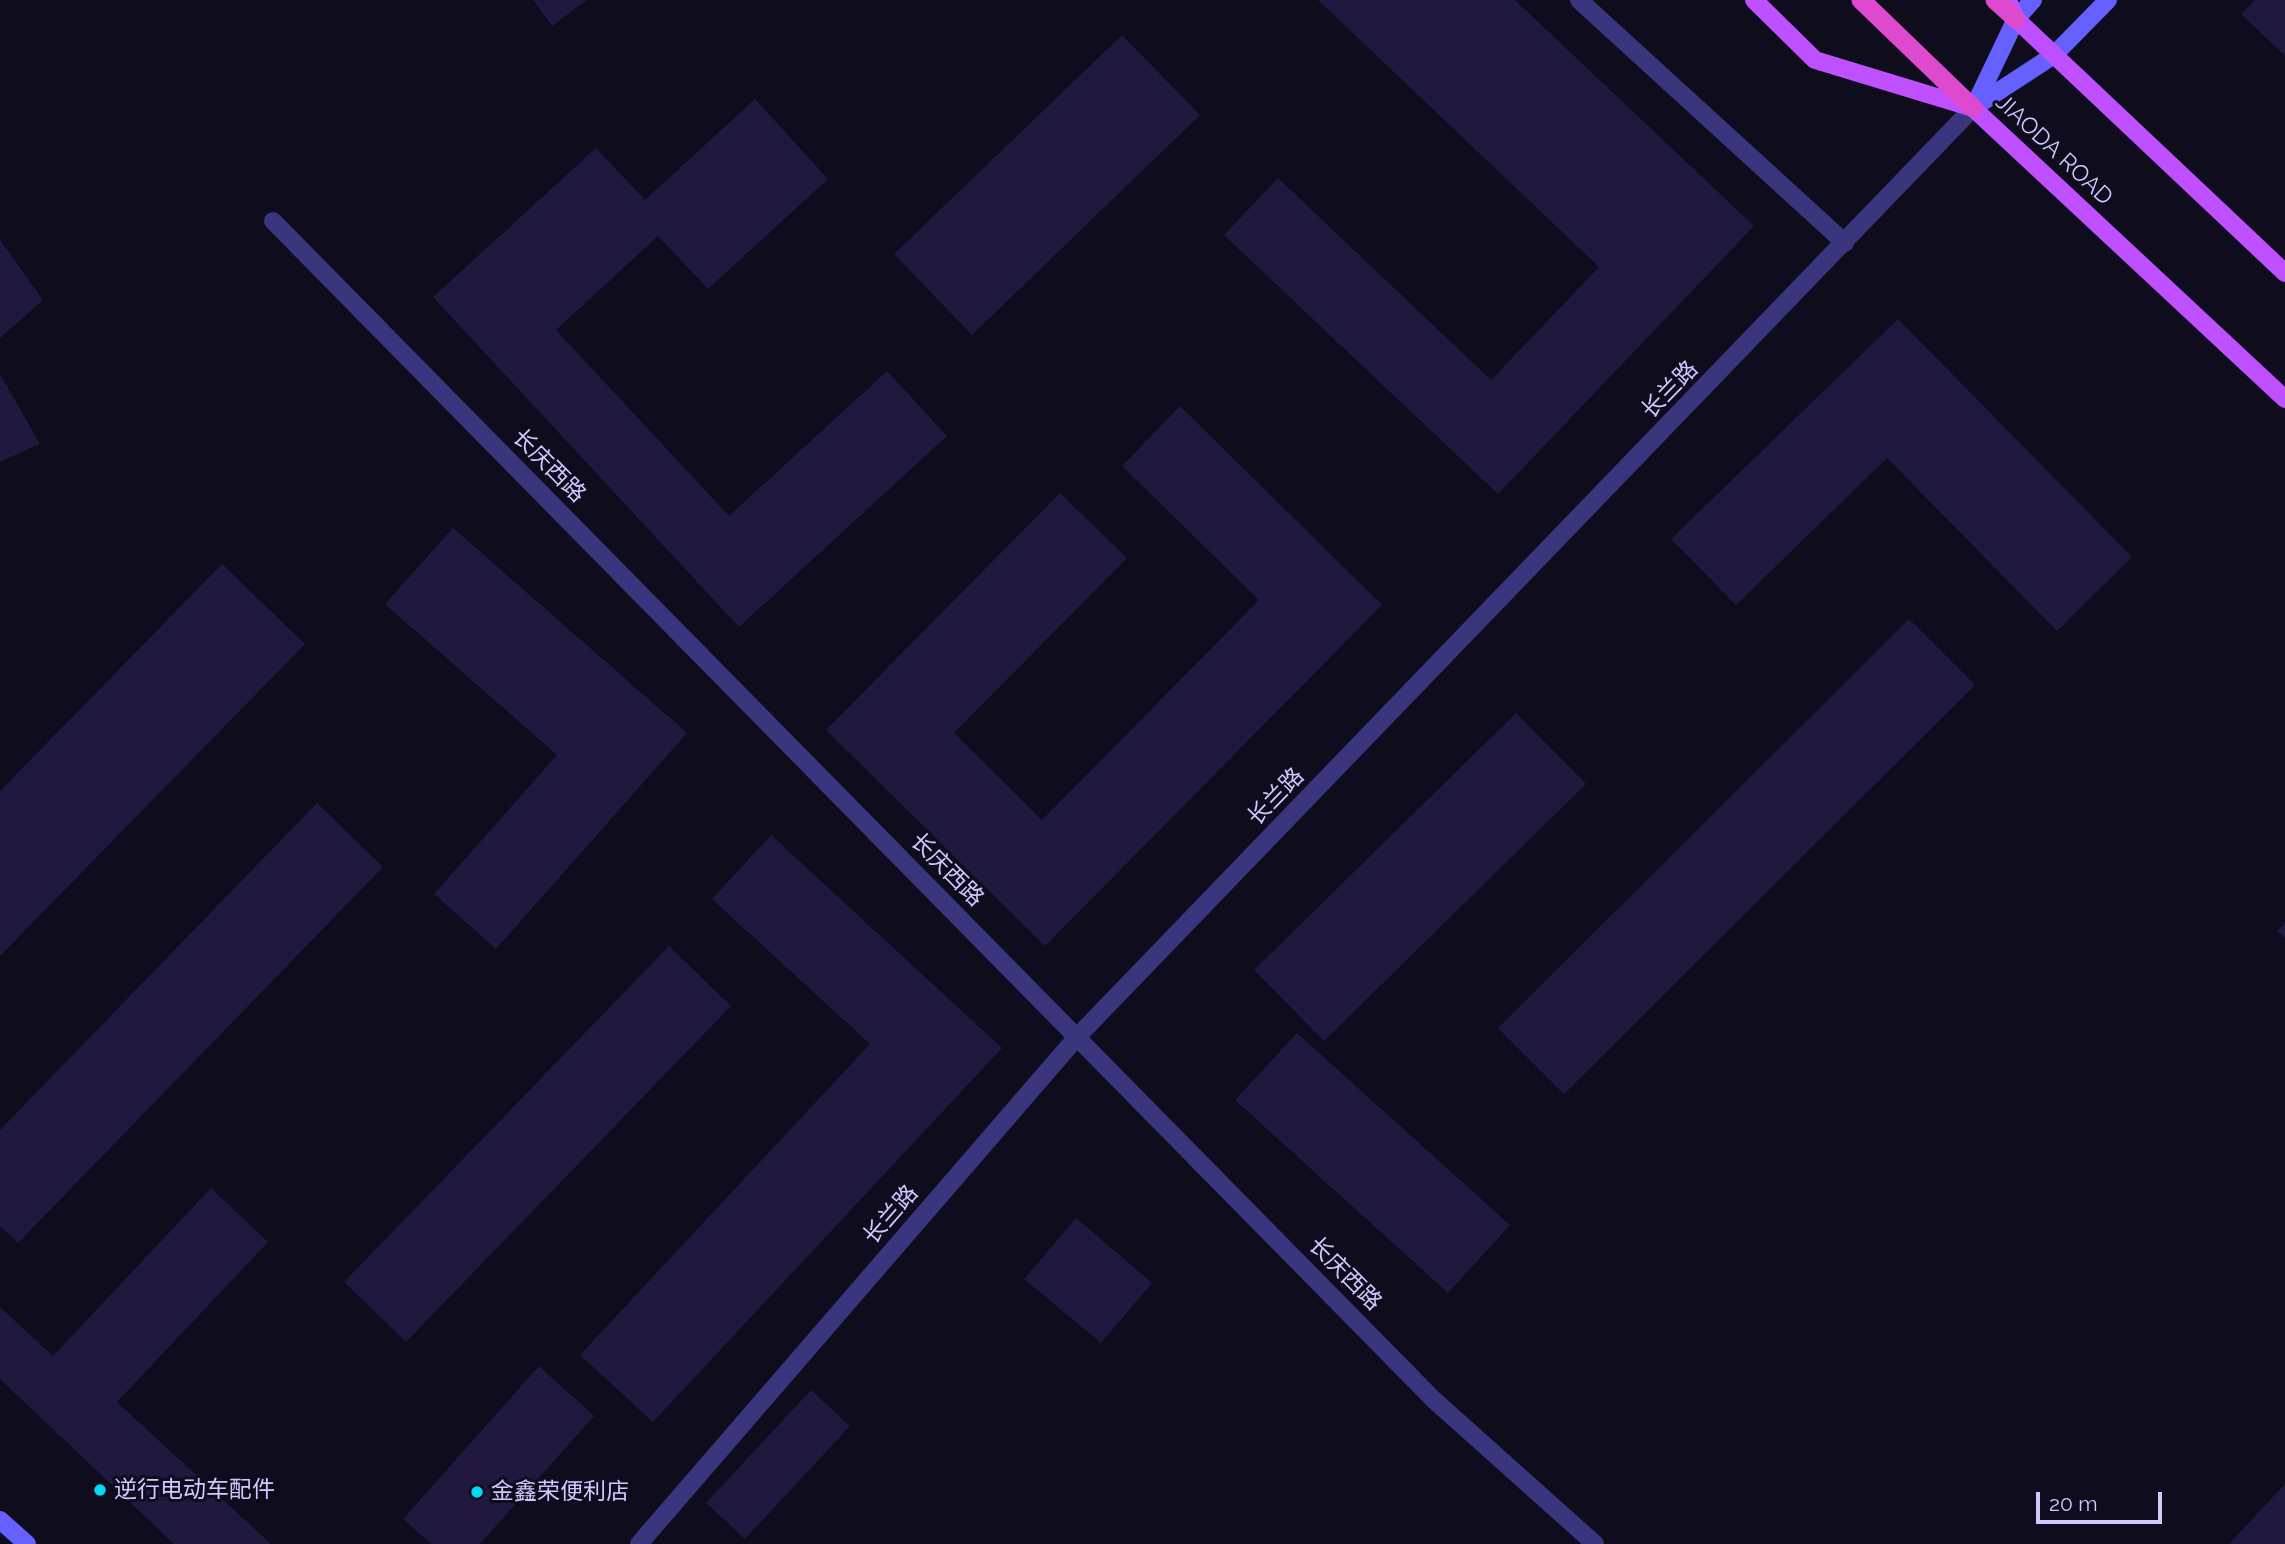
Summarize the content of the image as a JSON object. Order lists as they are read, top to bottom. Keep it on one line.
{"streets":{"main road":["JIAODA ROAD"],"street":["长兰路","长庆西路"]},"crossings":[["JIAODA ROAD","长兰路"],["长兰路","长庆西路"]],"places":["逆行电动车配件","金鑫荣便利店"],"scale_bar":"20 m"}
